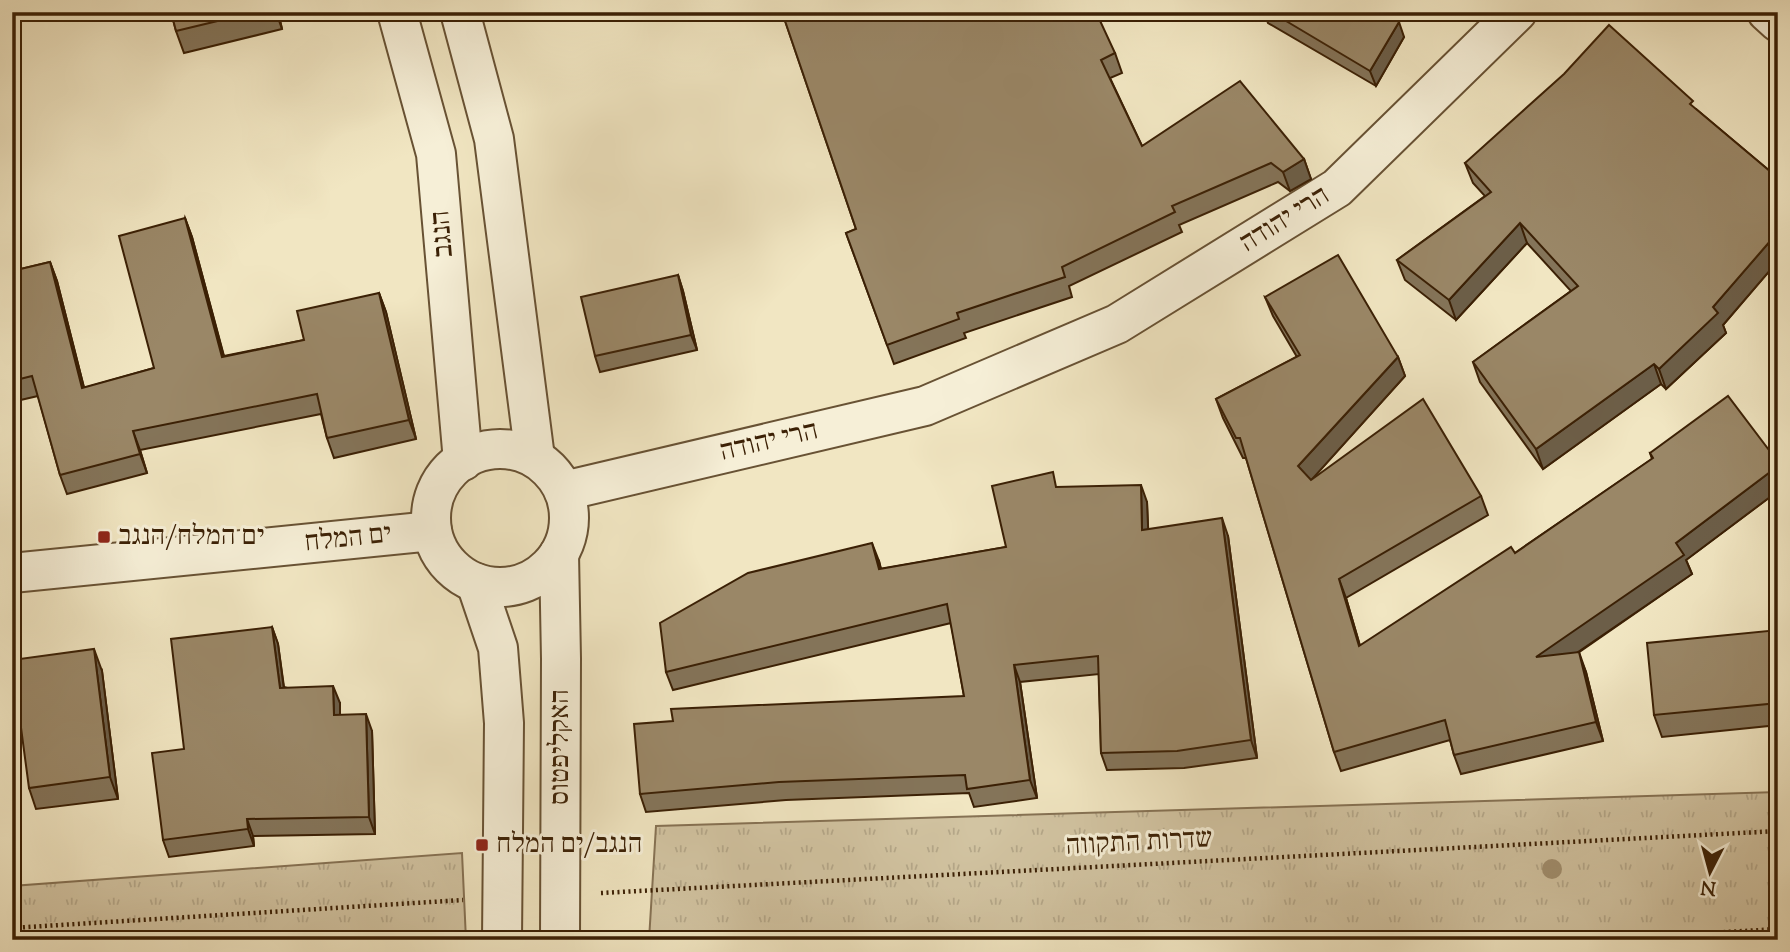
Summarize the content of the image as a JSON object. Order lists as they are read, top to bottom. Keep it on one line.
{"streets":{"street":["הרי יהודה","הנגב","ים המלח","האקליפטוס"],"path":["שדרות התקווה"]},"crossings":[["הרי יהודה","הנגב"],["הרי יהודה","ים המלח"],["הרי יהודה","האקליפטוס"],["הנגב","ים המלח"],["הנגב","האקליפטוס"],["ים המלח","האקליפטוס"],["האקליפטוס","שדרות התקווה"]],"places":{"transit":["ים המלח/הנגב","הנגב/ים המלח"]},"north":"bottom"}
